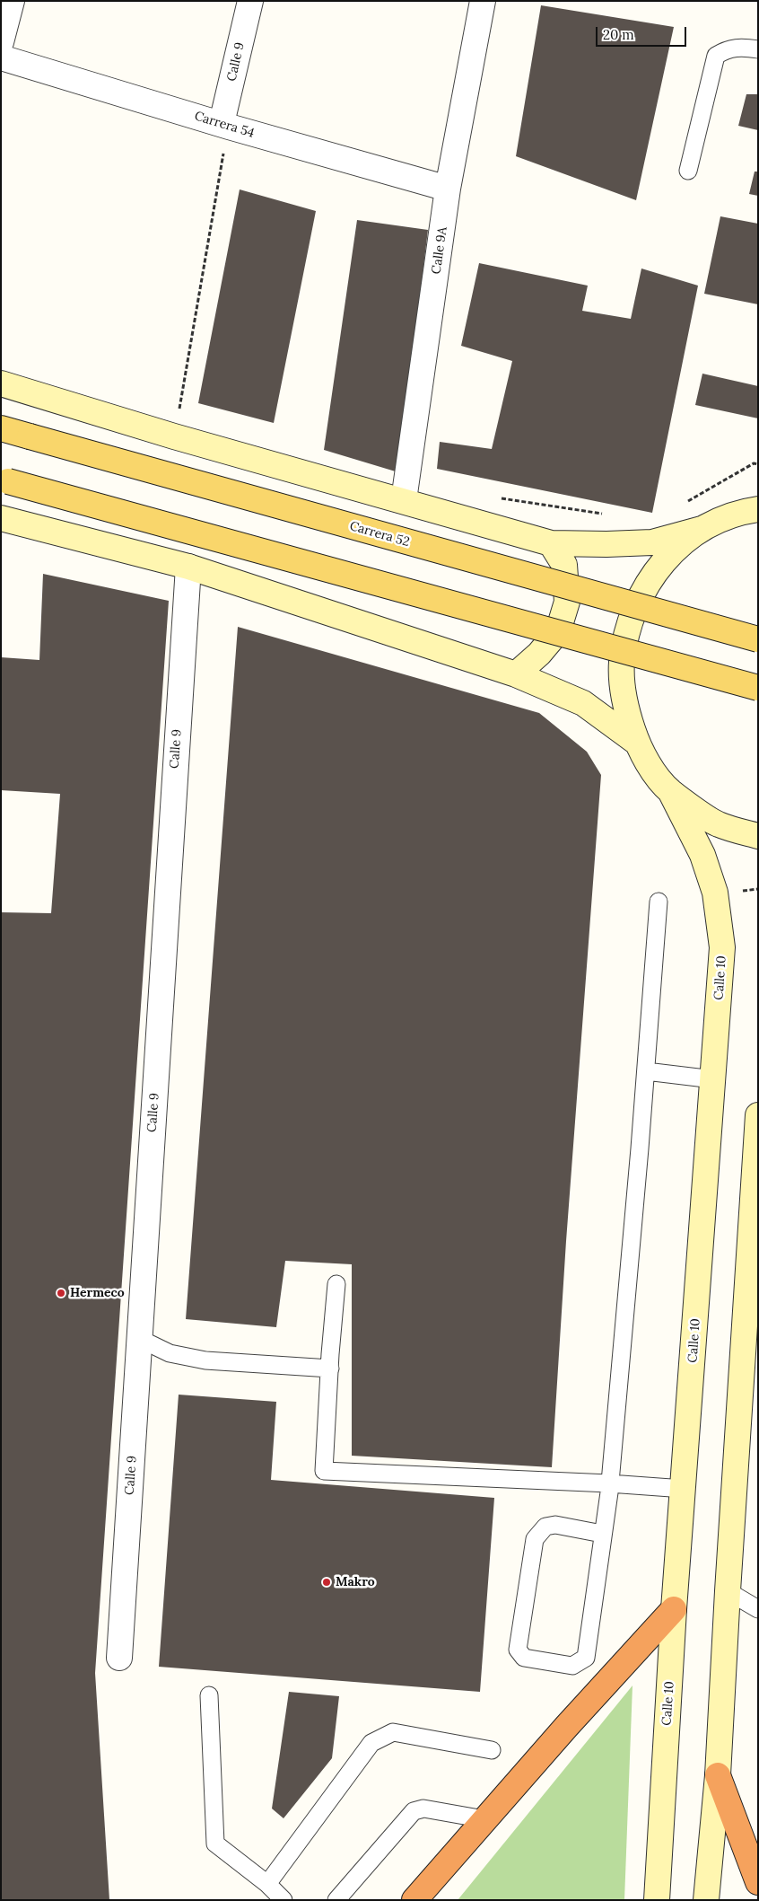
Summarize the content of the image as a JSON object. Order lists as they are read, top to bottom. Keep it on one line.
{"streets":{"main road":["Carrera 52","Calle 10"],"street":["Calle 9","Carrera 54","Calle 9A"]},"crossings":[["Calle 9","Carrera 54"],["Carrera 54","Calle 9A"]],"places":["Hermeco","Makro"],"scale_bar":"20 m"}
